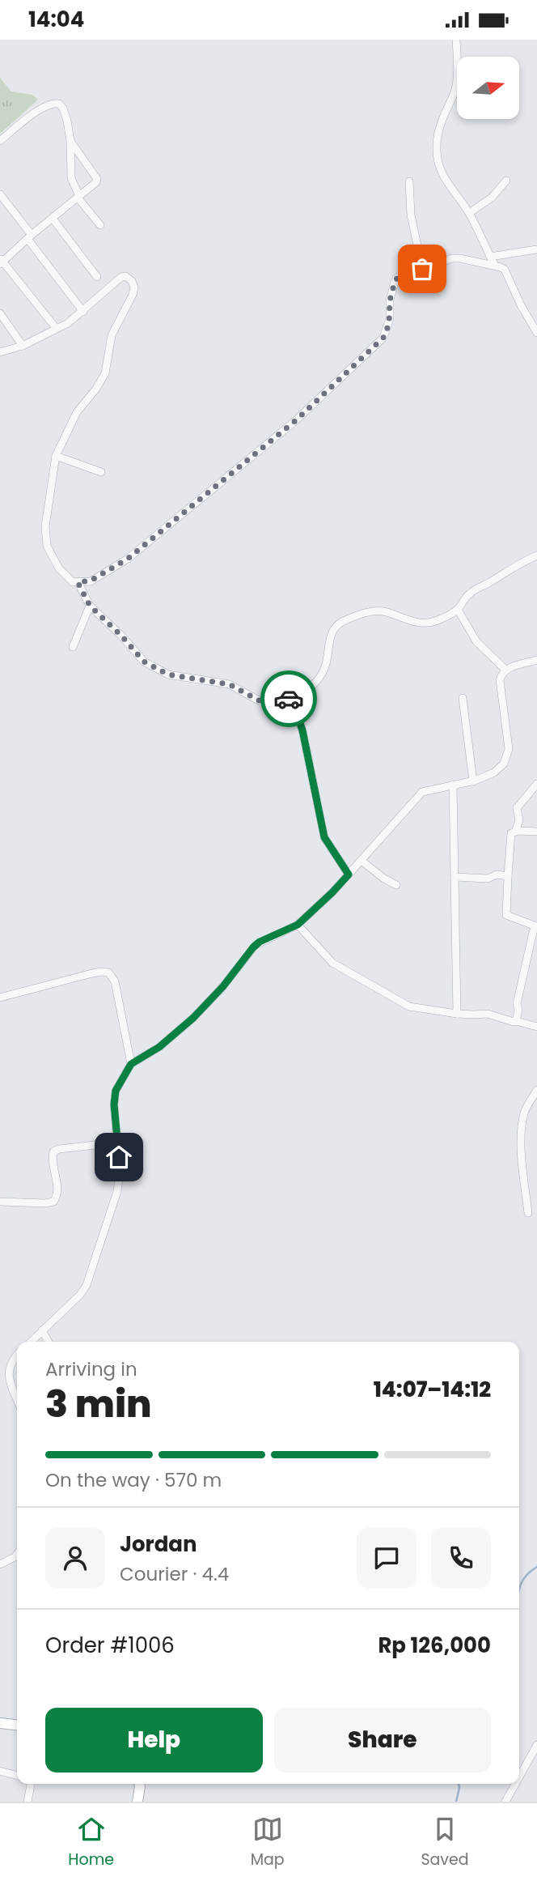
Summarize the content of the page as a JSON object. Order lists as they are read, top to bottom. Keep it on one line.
{"north":"right","page":{"status":"14:04","heading":["3 min","Arriving in","14:07–14:12"],"panel":["Jordan","Courier · 4.4","Order #1006","Rp 126,000"],"bar":"On the way · 570 m","buttons":["Help","Share"],"tabs":["Home","Map","Saved"]}}
